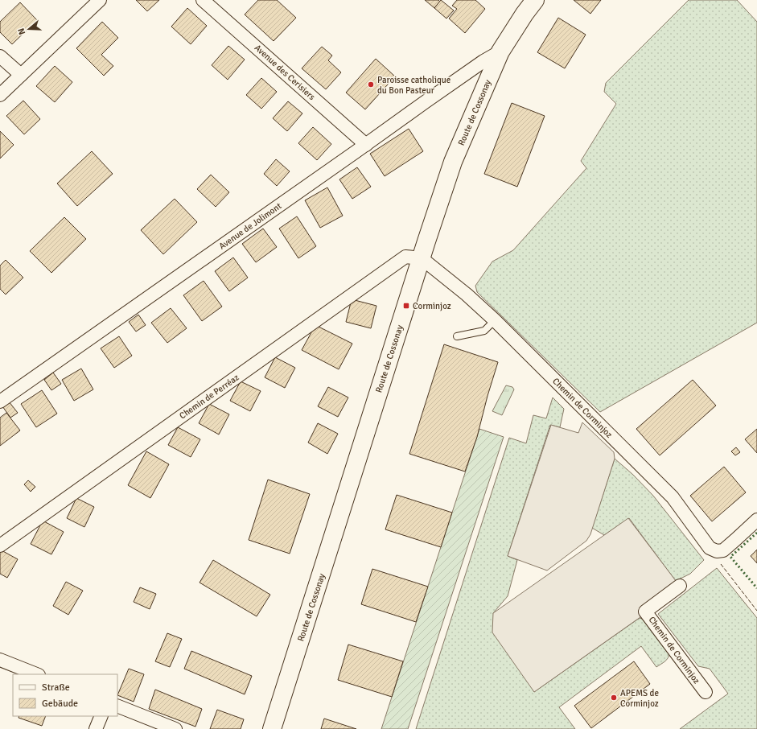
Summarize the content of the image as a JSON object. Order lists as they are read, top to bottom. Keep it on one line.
{"streets":{"main road":["Route de Cossonay"],"street":["Avenue des Cerisiers","Avenue de Jolimont","Chemin de Perréaz","Chemin de Corminjoz"]},"crossings":[["Avenue des Cerisiers","Avenue de Jolimont"],["Route de Cossonay","Avenue de Jolimont"],["Route de Cossonay","Chemin de Perréaz"],["Route de Cossonay","Chemin de Corminjoz"],["Chemin de Perréaz","Chemin de Corminjoz"]],"places":{"other":["Paroisse catholique du Bon Pasteur","APEMS de Corminjoz"],"transit":["Corminjoz"]},"legend":["Straße","Gebäude"],"north":"left"}
